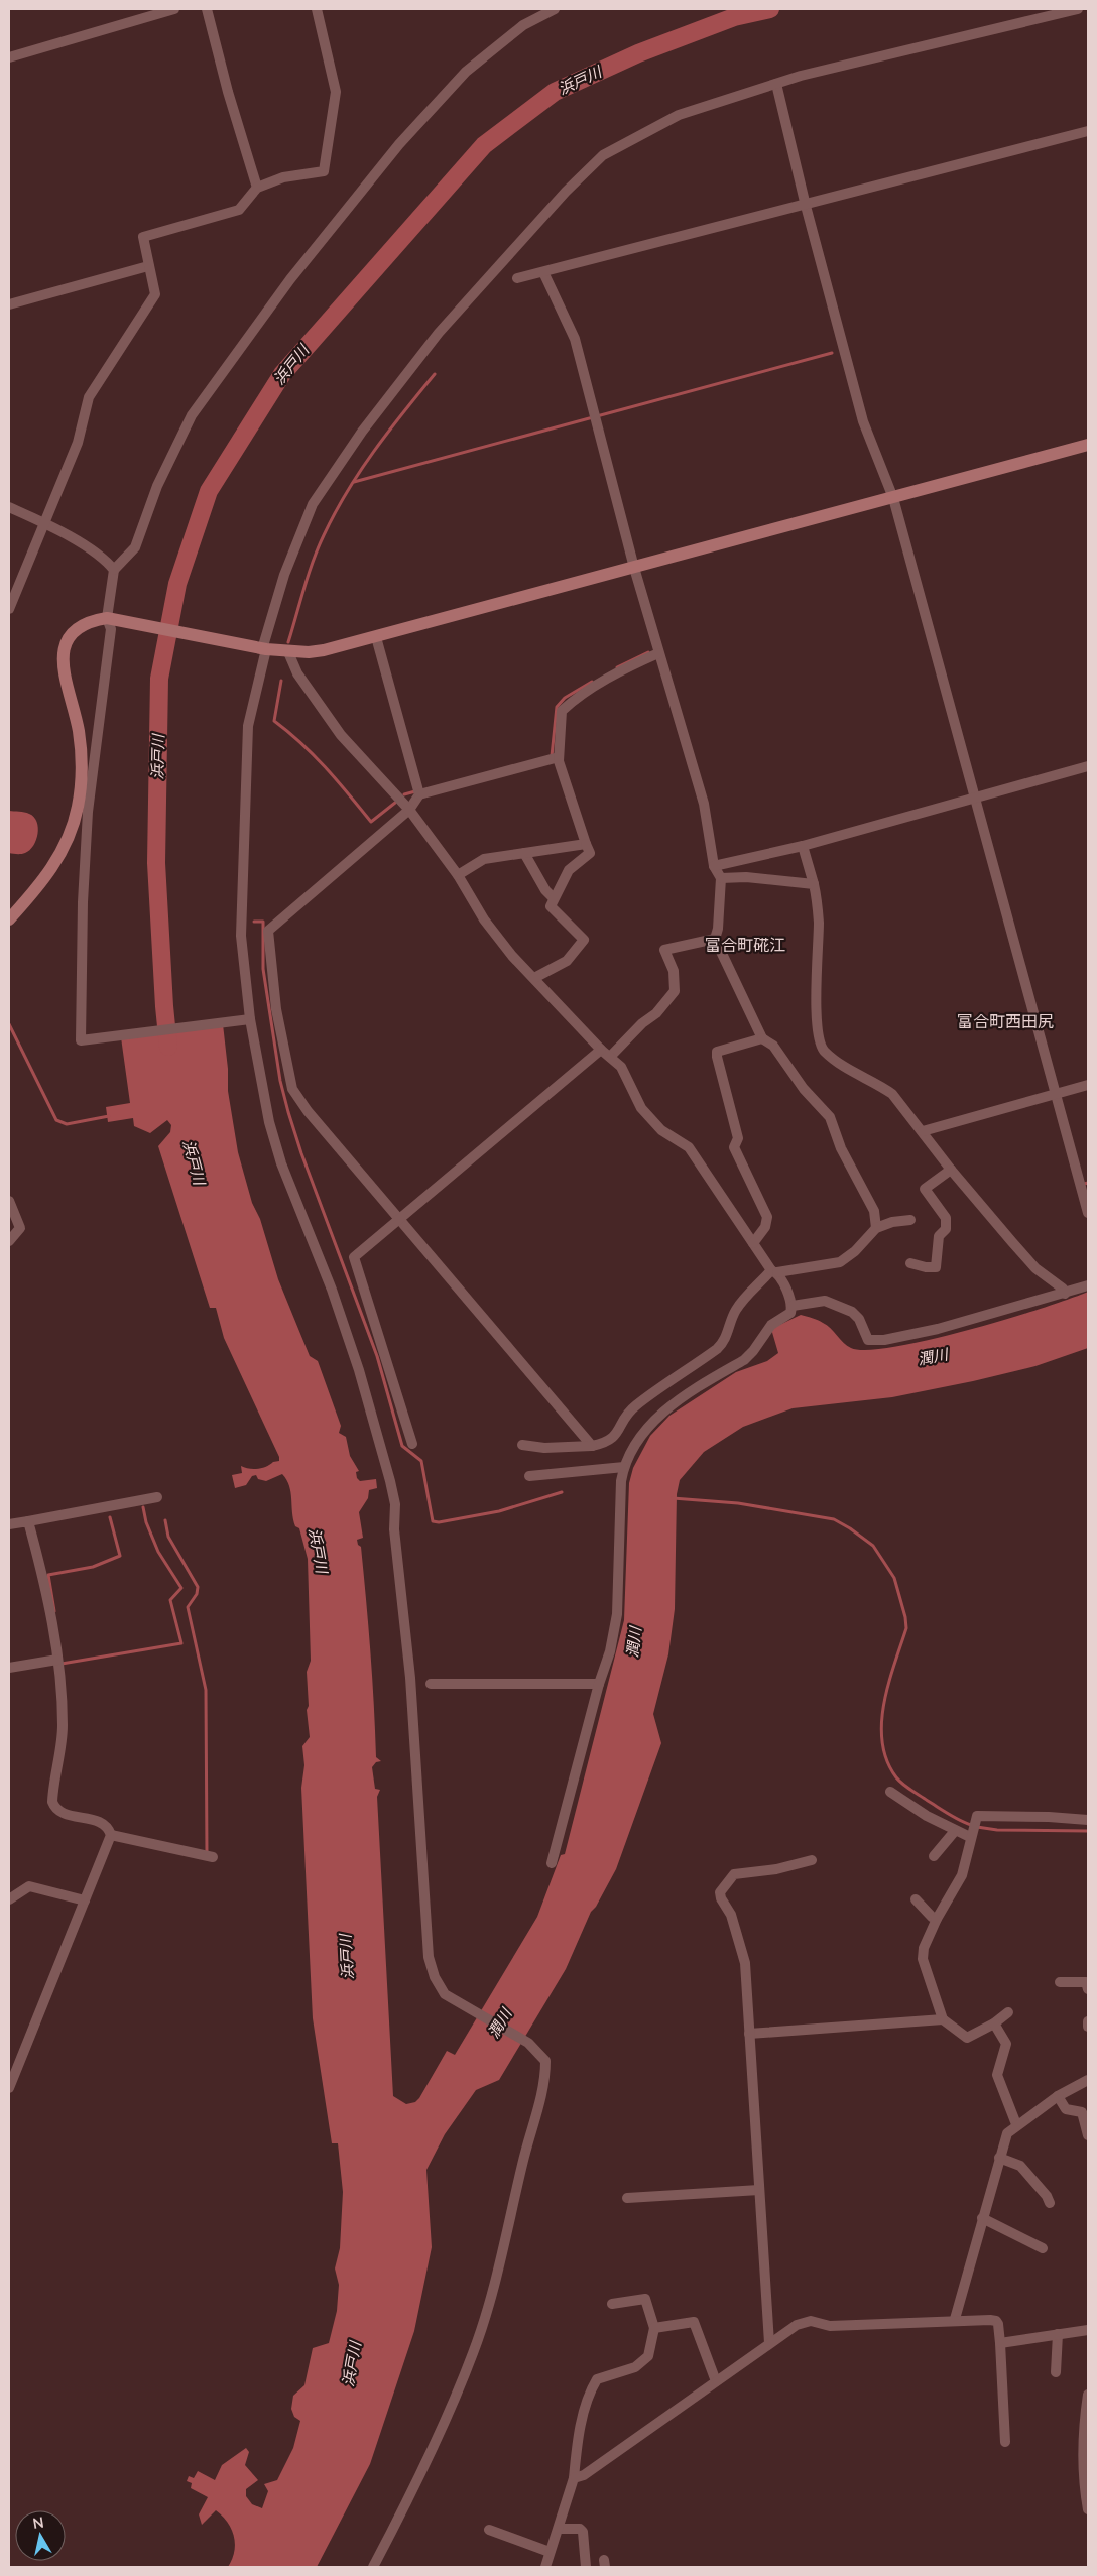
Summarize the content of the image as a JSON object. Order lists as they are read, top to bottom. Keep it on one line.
{"districts":["富合町硴江","富合町西田尻"],"water":["浜戸川","潤川"],"north":"top"}
